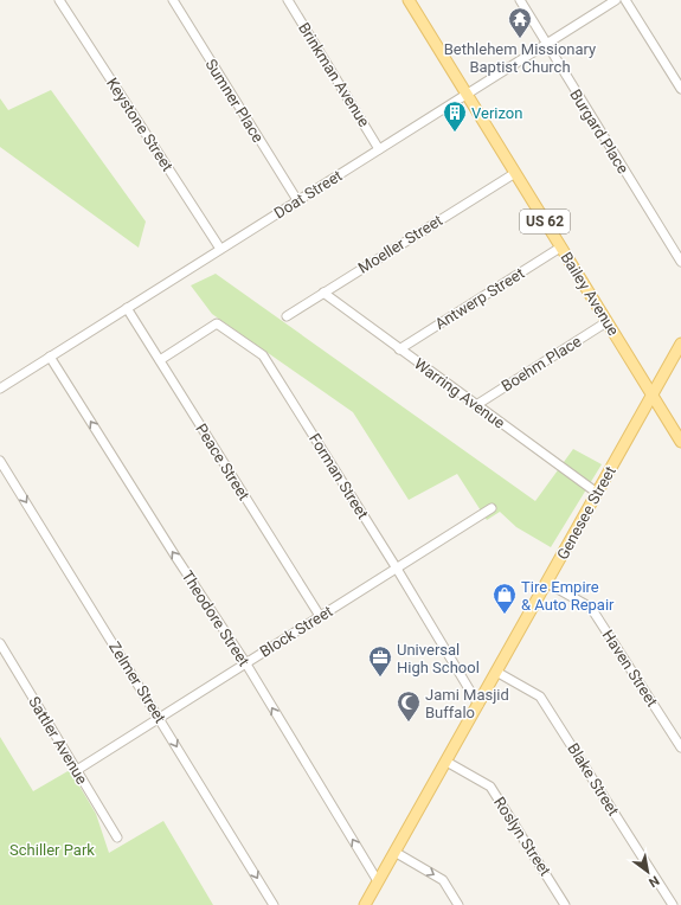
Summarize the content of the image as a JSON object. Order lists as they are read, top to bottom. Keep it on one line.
{"streets":{"main road":["US 62","Bailey Avenue","Genesee Street"],"street":["Brinkman Avenue","Sumner Place","Keystone Street","Burgard Place","Doat Street","Moeller Street","Antwerp Street","Boehm Place","Warring Avenue","Peace Street","Forman Street","Theodore Street","Block Street","Haven Street","Zelmer Street","Sattler Avenue","Blake Street","Roslyn Street"]},"crossings":[["Brinkman Avenue","Doat Street"],["Sumner Place","Doat Street"],["Keystone Street","Doat Street"],["Burgard Place","Doat Street"],["Doat Street","Bailey Avenue"],["Doat Street","Peace Street"],["Doat Street","Theodore Street"],["Moeller Street","Bailey Avenue"],["Moeller Street","Warring Avenue"],["Bailey Avenue","Antwerp Street"],["Bailey Avenue","Boehm Place"],["Bailey Avenue","Genesee Street"],["Antwerp Street","Warring Avenue"],["Boehm Place","Warring Avenue"],["Warring Avenue","Genesee Street"],["Peace Street","Forman Street"],["Peace Street","Block Street"],["Forman Street","Genesee Street"],["Forman Street","Block Street"],["Genesee Street","Theodore Street"],["Genesee Street","Haven Street"],["Genesee Street","Blake Street"],["Genesee Street","Roslyn Street"],["Theodore Street","Block Street"],["Block Street","Zelmer Street"],["Block Street","Sattler Avenue"]],"one_way":["Theodore Street","Zelmer Street"],"parks":["Schiller Park"],"places":{"temple":["Bethlehem Missionary Baptist Church"],"building":["Verizon"],"shop":["Tire Empire & Auto Repair"],"office":["Universal High School"],"mosque":["Jami Masjid Buffalo"]},"north":"bottom right"}
